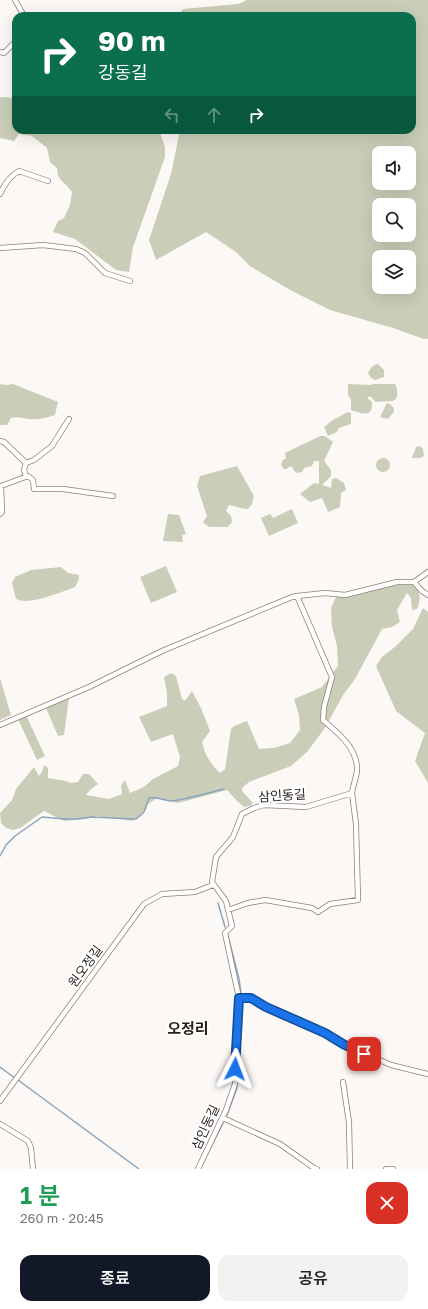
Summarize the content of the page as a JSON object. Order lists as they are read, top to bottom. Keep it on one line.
{"streets":{"street":["삼인동길","원오정길"]},"crossings":[["삼인동길","원오정길"]],"districts":["오정리"],"page":{"turn":["90 m","강동길"],"heading":["1 분","260 m · 20:45"],"buttons":["종료","공유"]}}
